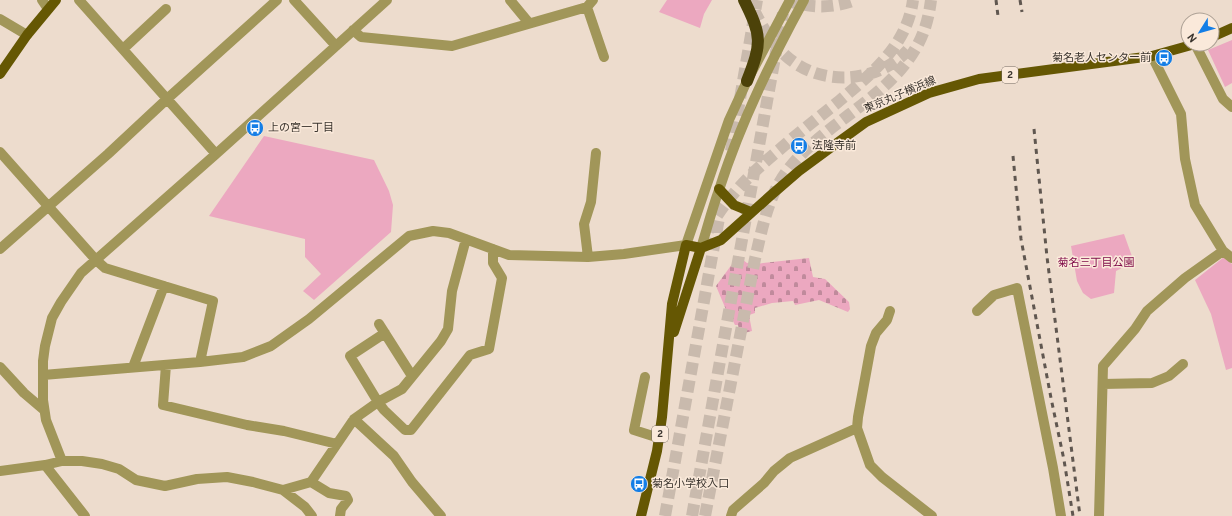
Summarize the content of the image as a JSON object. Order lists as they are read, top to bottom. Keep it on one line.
{"streets":{"main road":["2","東京丸子横浜線"]},"crossings":[["2","東京丸子横浜線"]],"parks":["菊名三丁目公園"],"places":{"bus stop":["菊名老人センター前","上の宮一丁目","法隆寺前","菊名小学校入口"]},"north":"bottom left"}
